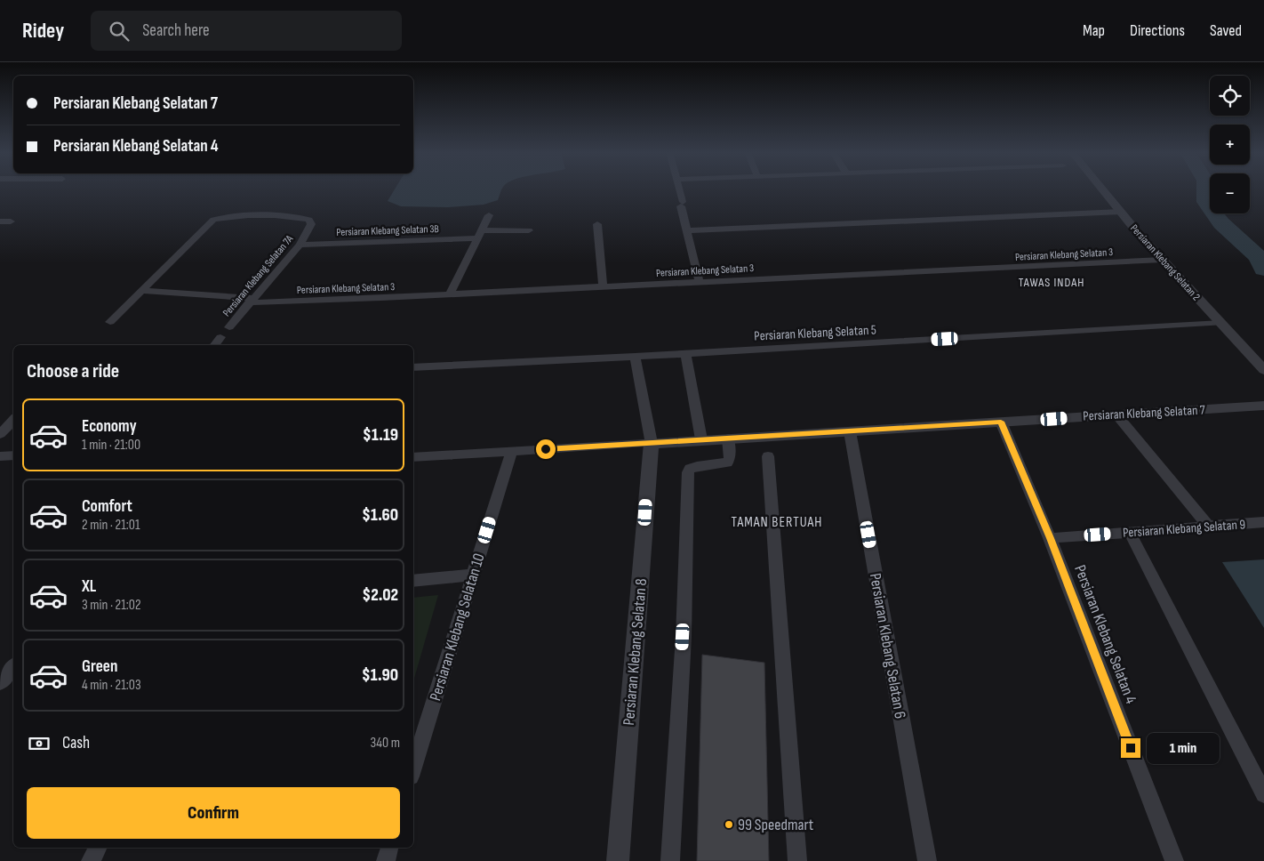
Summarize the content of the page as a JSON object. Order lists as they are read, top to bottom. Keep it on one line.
{"streets":{"street":["Persiaran Klebang Selatan 3B","Persiaran Klebang Selatan 3","Persiaran Klebang Selatan 2","Persiaran Klebang Selatan 7A","Persiaran Klebang Selatan 5","Persiaran Klebang Selatan 7","Persiaran Klebang Selatan 9","Persiaran Klebang Selatan 10","Persiaran Klebang Selatan 4","Persiaran Klebang Selatan 6","Persiaran Klebang Selatan 8"]},"crossings":[["Persiaran Klebang Selatan 3B","Persiaran Klebang Selatan 7A"],["Persiaran Klebang Selatan 3","Persiaran Klebang Selatan 2"],["Persiaran Klebang Selatan 3","Persiaran Klebang Selatan 7A"],["Persiaran Klebang Selatan 2","Persiaran Klebang Selatan 5"],["Persiaran Klebang Selatan 7","Persiaran Klebang Selatan 10"],["Persiaran Klebang Selatan 7","Persiaran Klebang Selatan 4"],["Persiaran Klebang Selatan 7","Persiaran Klebang Selatan 6"],["Persiaran Klebang Selatan 7","Persiaran Klebang Selatan 8"],["Persiaran Klebang Selatan 9","Persiaran Klebang Selatan 4"]],"districts":["TAWAS INDAH","TAMAN BERTUAH"],"places":["99 Speedmart"],"page":{"header":"Ridey","search":"Search here","nav":["Map","Directions","Saved"],"map_buttons":["+","−"],"banner":["Persiaran Klebang Selatan 7","Persiaran Klebang Selatan 4"],"heading":"Choose a ride","list":[{"name":"Economy","note":"1 min · 21:00","value":"$1.19"},{"name":"Comfort","note":"2 min · 21:01","value":"$1.60"},{"name":"XL","note":"3 min · 21:02","value":"$2.02"},{"name":"Green","note":"4 min · 21:03","value":"$1.90"}],"pay":["Cash","340 m"],"bubble":"1 min","buttons":"Confirm"}}
